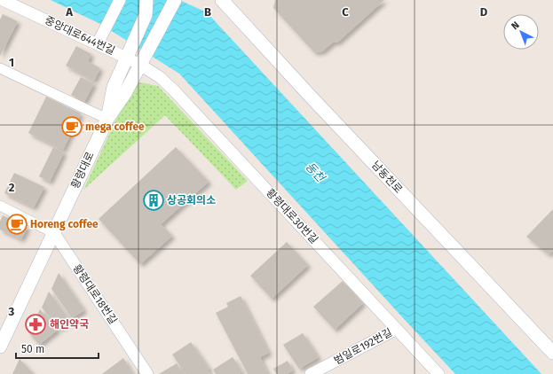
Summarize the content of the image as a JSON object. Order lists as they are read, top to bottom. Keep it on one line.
{"streets":{"main road":["황령대로","남동천로"],"street":["중앙대로644번길","황령대로30번길","황령대로18번길","범일로192번길"]},"crossings":[["중앙대로644번길","황령대로"],["중앙대로644번길","황령대로30번길"],["황령대로","황령대로30번길"],["황령대로","황령대로18번길"],["황령대로30번길","범일로192번길"]],"water":["동천"],"places":{"cafe":["mega coffee","Horeng coffee"],"building":["상공회의소"],"pharmacy":["해인약국"]},"scale_bar":"50 m","north":"top left","grid":{"columns":["A","B","C","D"],"rows":["1","2","3"]}}
